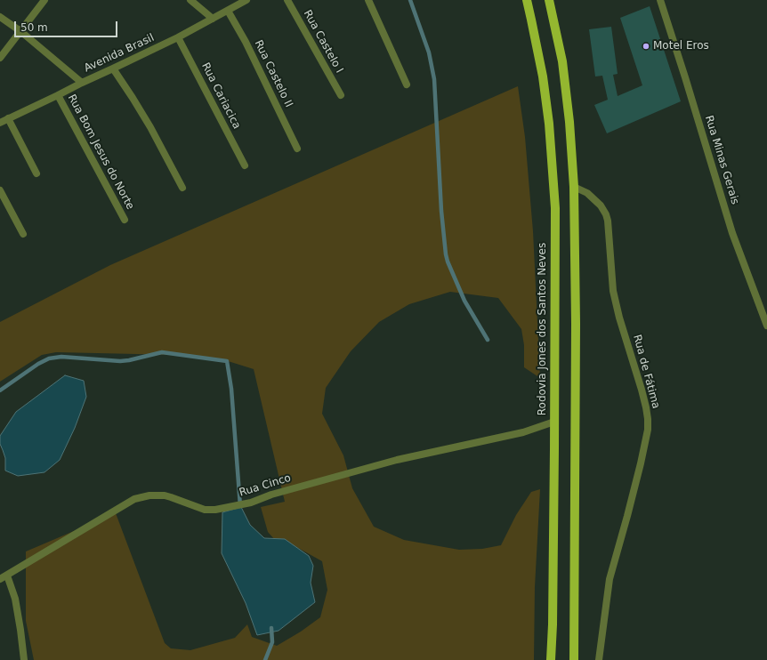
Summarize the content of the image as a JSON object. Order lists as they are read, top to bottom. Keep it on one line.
{"streets":{"main road":["Rodovia Jones dos Santos Neves"],"street":["Rua Castelo I","Avenida Brasil","Rua Castelo II","Rua Cariacica","Rua Bom Jesus do Norte","Rua Minas Gerais","Rua de Fátima","Rua Cinco"]},"crossings":[["Avenida Brasil","Rua Castelo II"],["Avenida Brasil","Rua Cariacica"],["Avenida Brasil","Rua Bom Jesus do Norte"],["Rodovia Jones dos Santos Neves","Rua Cinco"]],"places":["Motel Eros"],"scale_bar":"50 m"}
